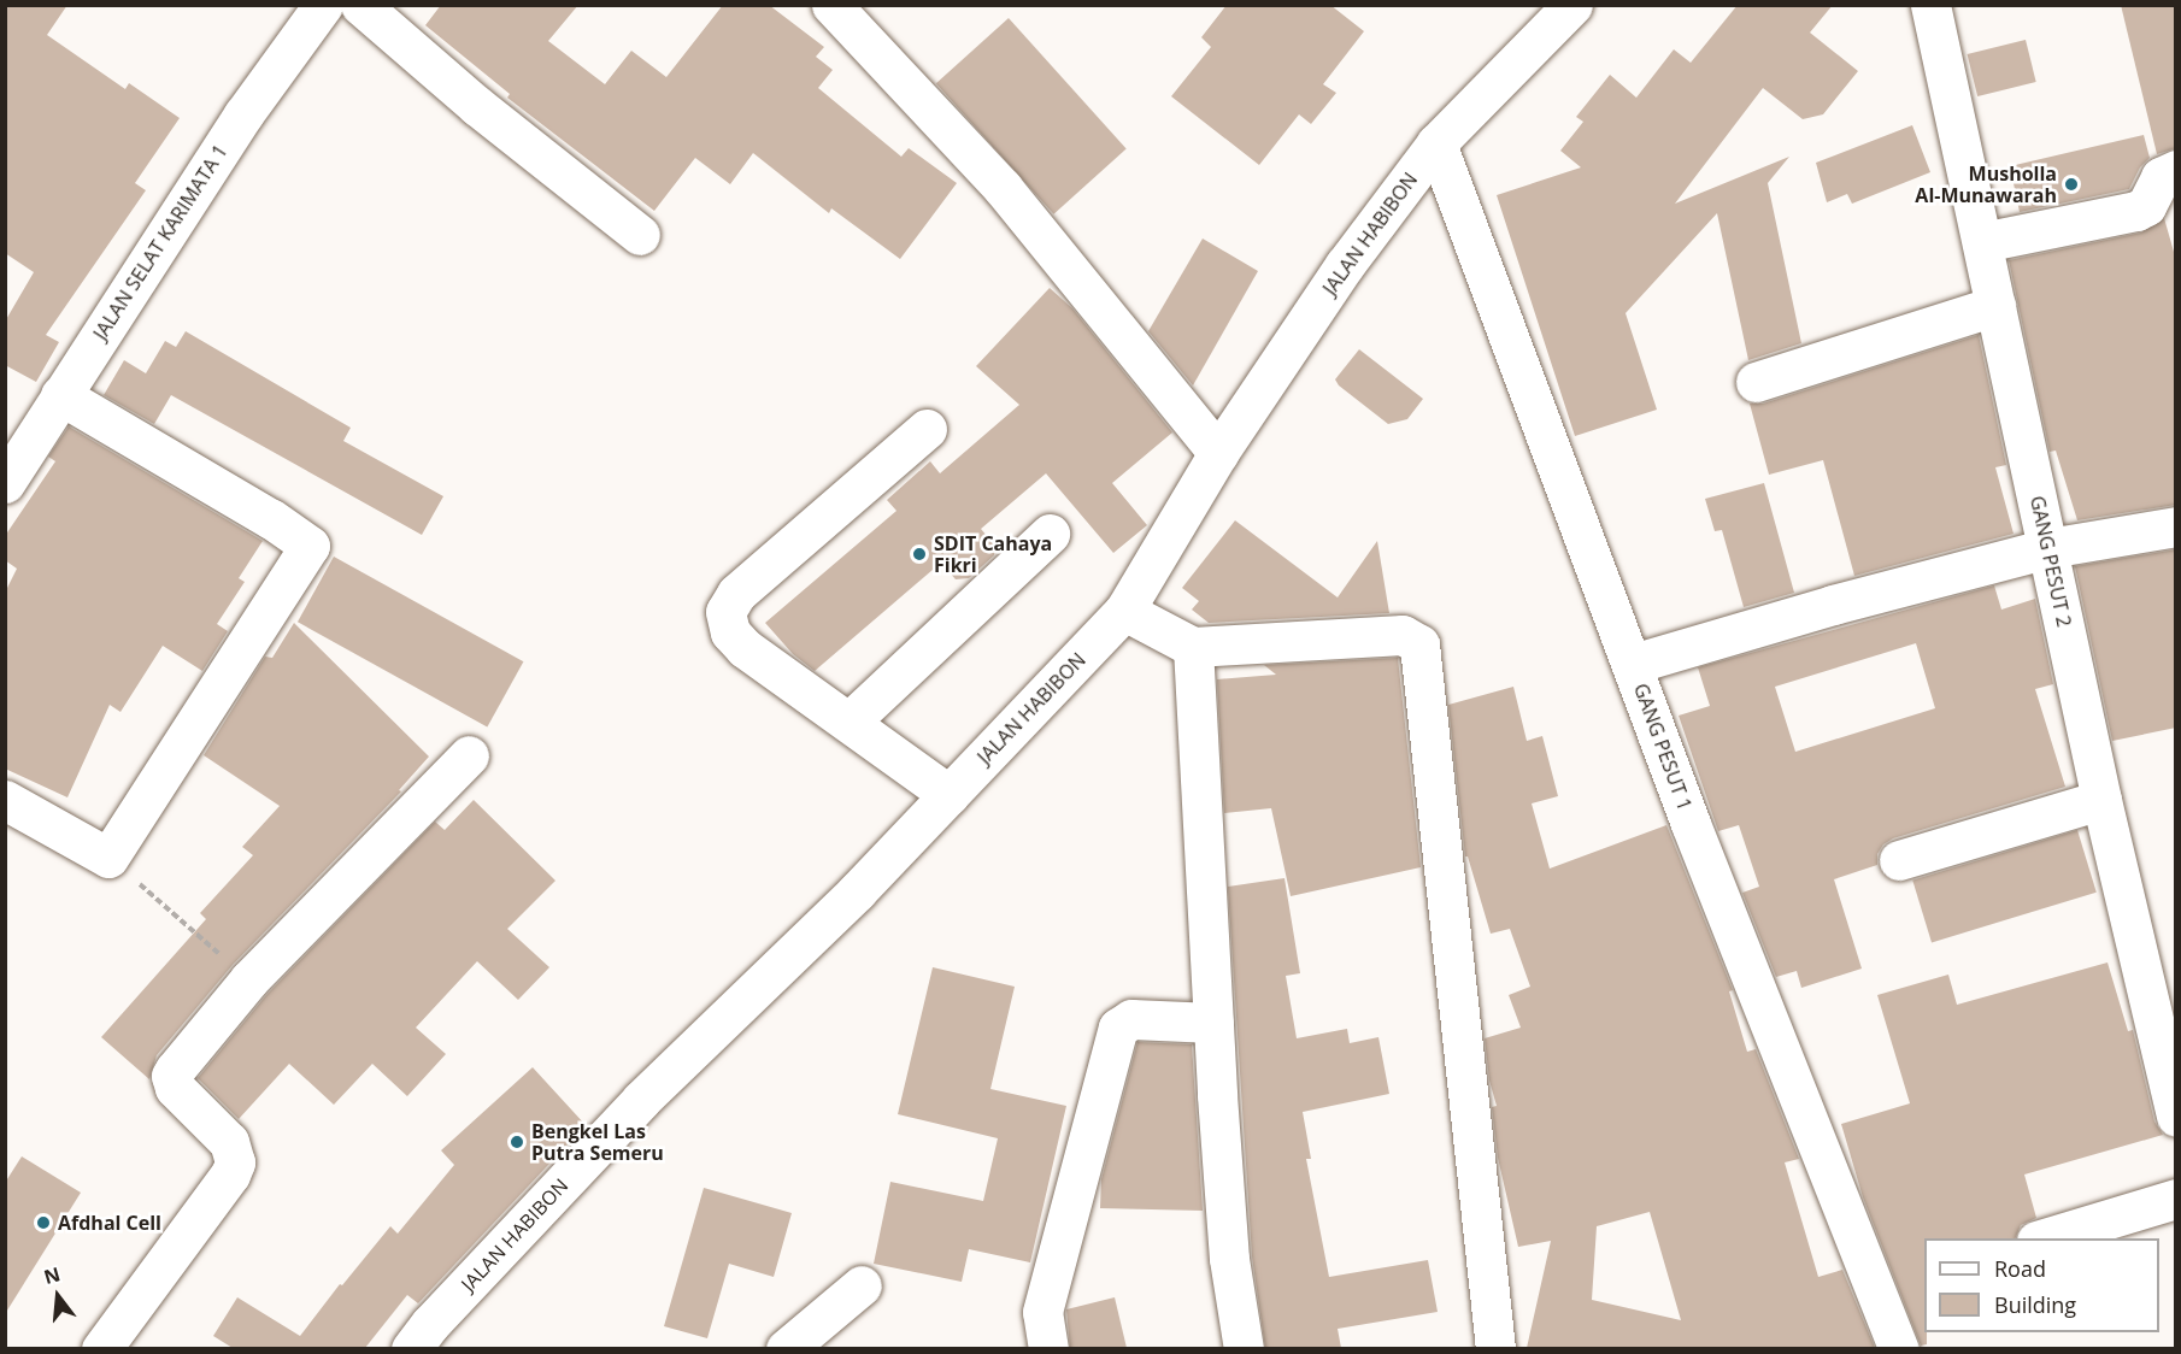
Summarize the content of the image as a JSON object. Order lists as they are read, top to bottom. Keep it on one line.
{"streets":{"street":["JALAN HABIBON","JALAN SELAT KARIMATA 1","GANG PESUT 2","GANG PESUT 1"]},"crossings":[["JALAN HABIBON","GANG PESUT 1"]],"places":["Musholla Al-Munawarah","SDIT Cahaya Fikri","Bengkel Las Putra Semeru","Afdhal Cell"],"legend":["Road","Building"],"north":"top"}
